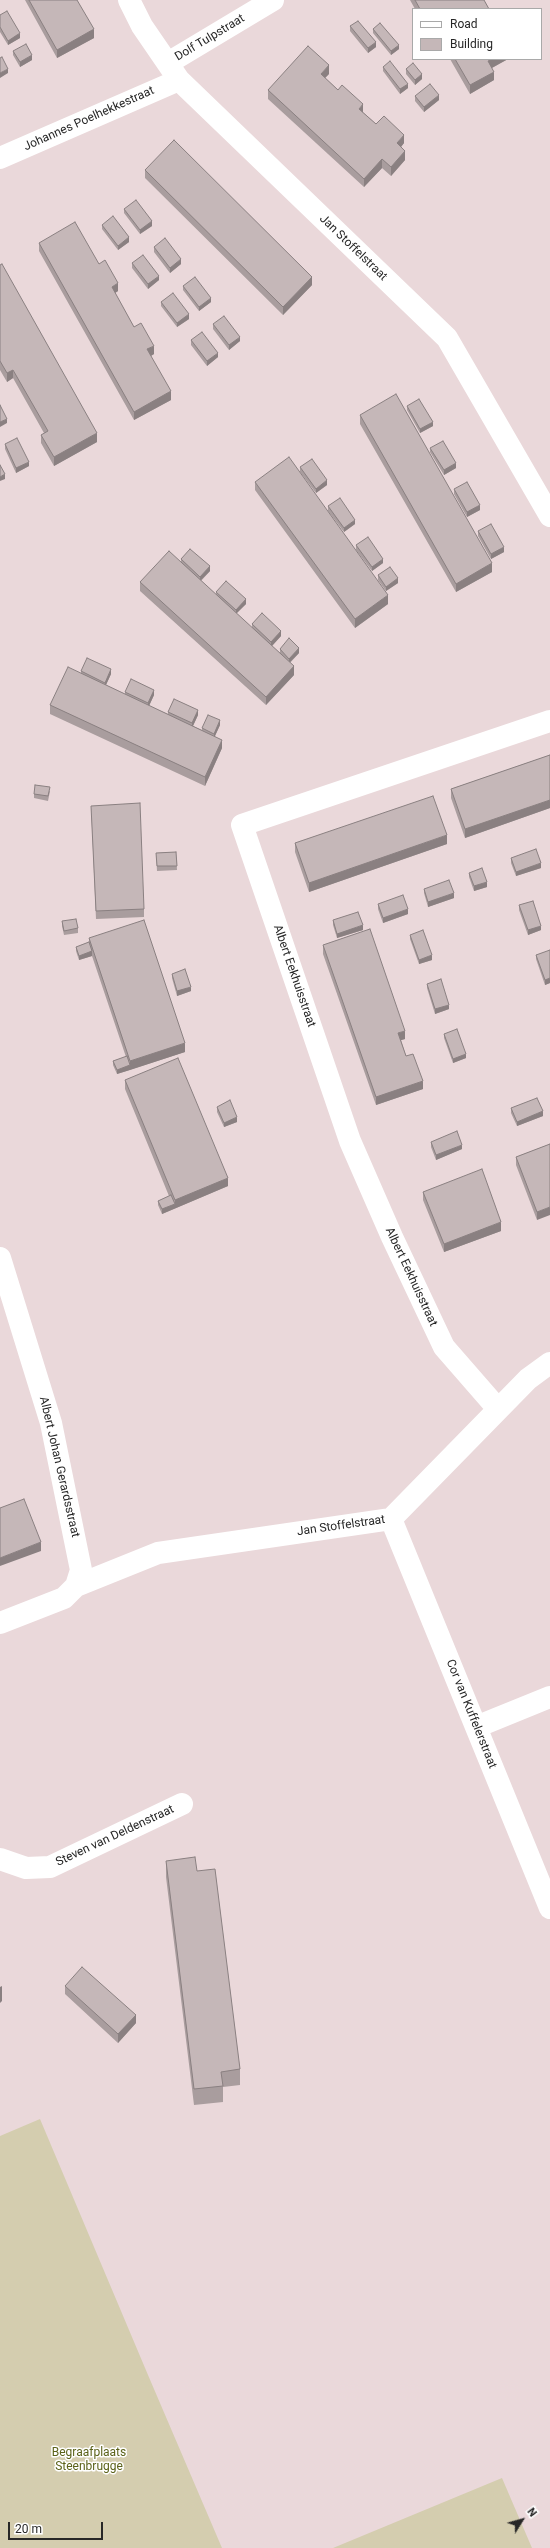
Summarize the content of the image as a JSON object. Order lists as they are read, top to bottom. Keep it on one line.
{"streets":{"street":["Dolf Tulpstraat","Johannes Poelhekkestraat","Jan Stoffelstraat","Albert Eekhuisstraat","Albert Johan Gerardsstraat","Cor van Kuffelerstraat","Steven van Deldenstraat"]},"crossings":[["Dolf Tulpstraat","Johannes Poelhekkestraat"],["Dolf Tulpstraat","Jan Stoffelstraat"],["Johannes Poelhekkestraat","Jan Stoffelstraat"],["Jan Stoffelstraat","Albert Eekhuisstraat"],["Jan Stoffelstraat","Albert Johan Gerardsstraat"],["Jan Stoffelstraat","Cor van Kuffelerstraat"]],"parks":["Begraafplaats Steenbrugge"],"legend":["Road","Building"],"scale_bar":"20 m","north":"top right"}
